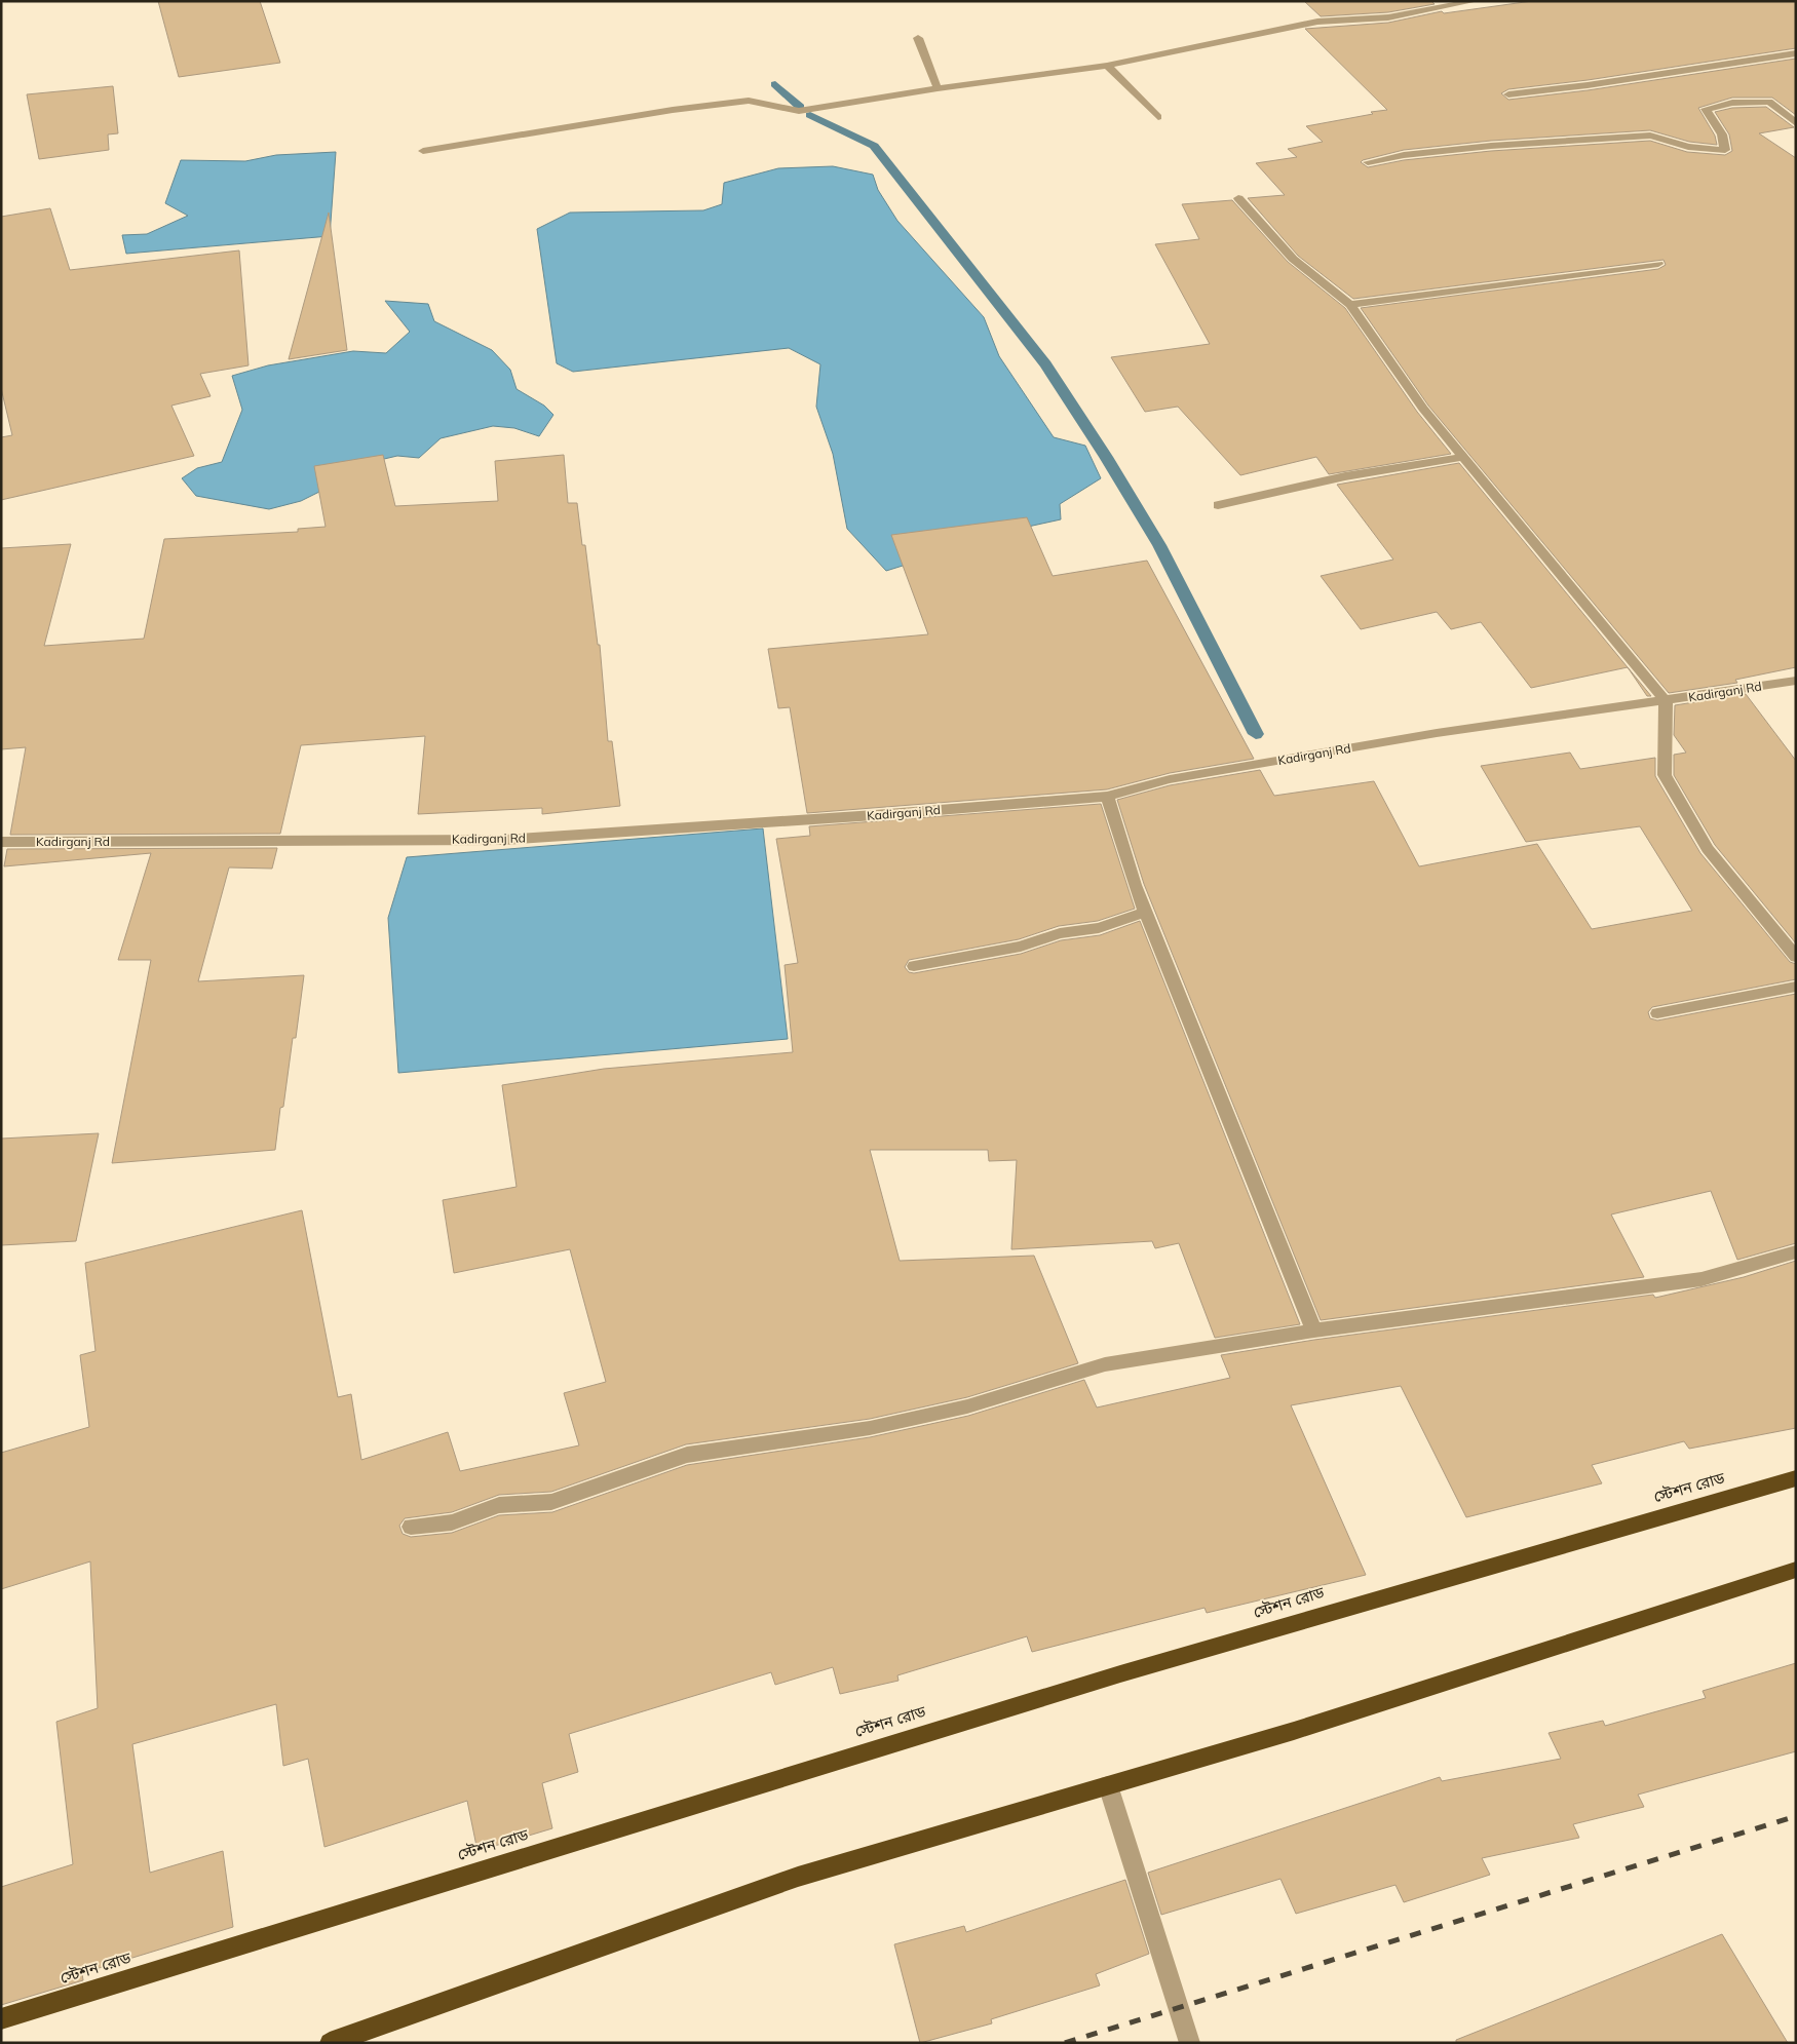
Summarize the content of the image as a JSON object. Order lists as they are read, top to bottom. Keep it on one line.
{"streets":{"highway":["স্টেশন রোড"],"street":["Kadirganj Rd"]}}
